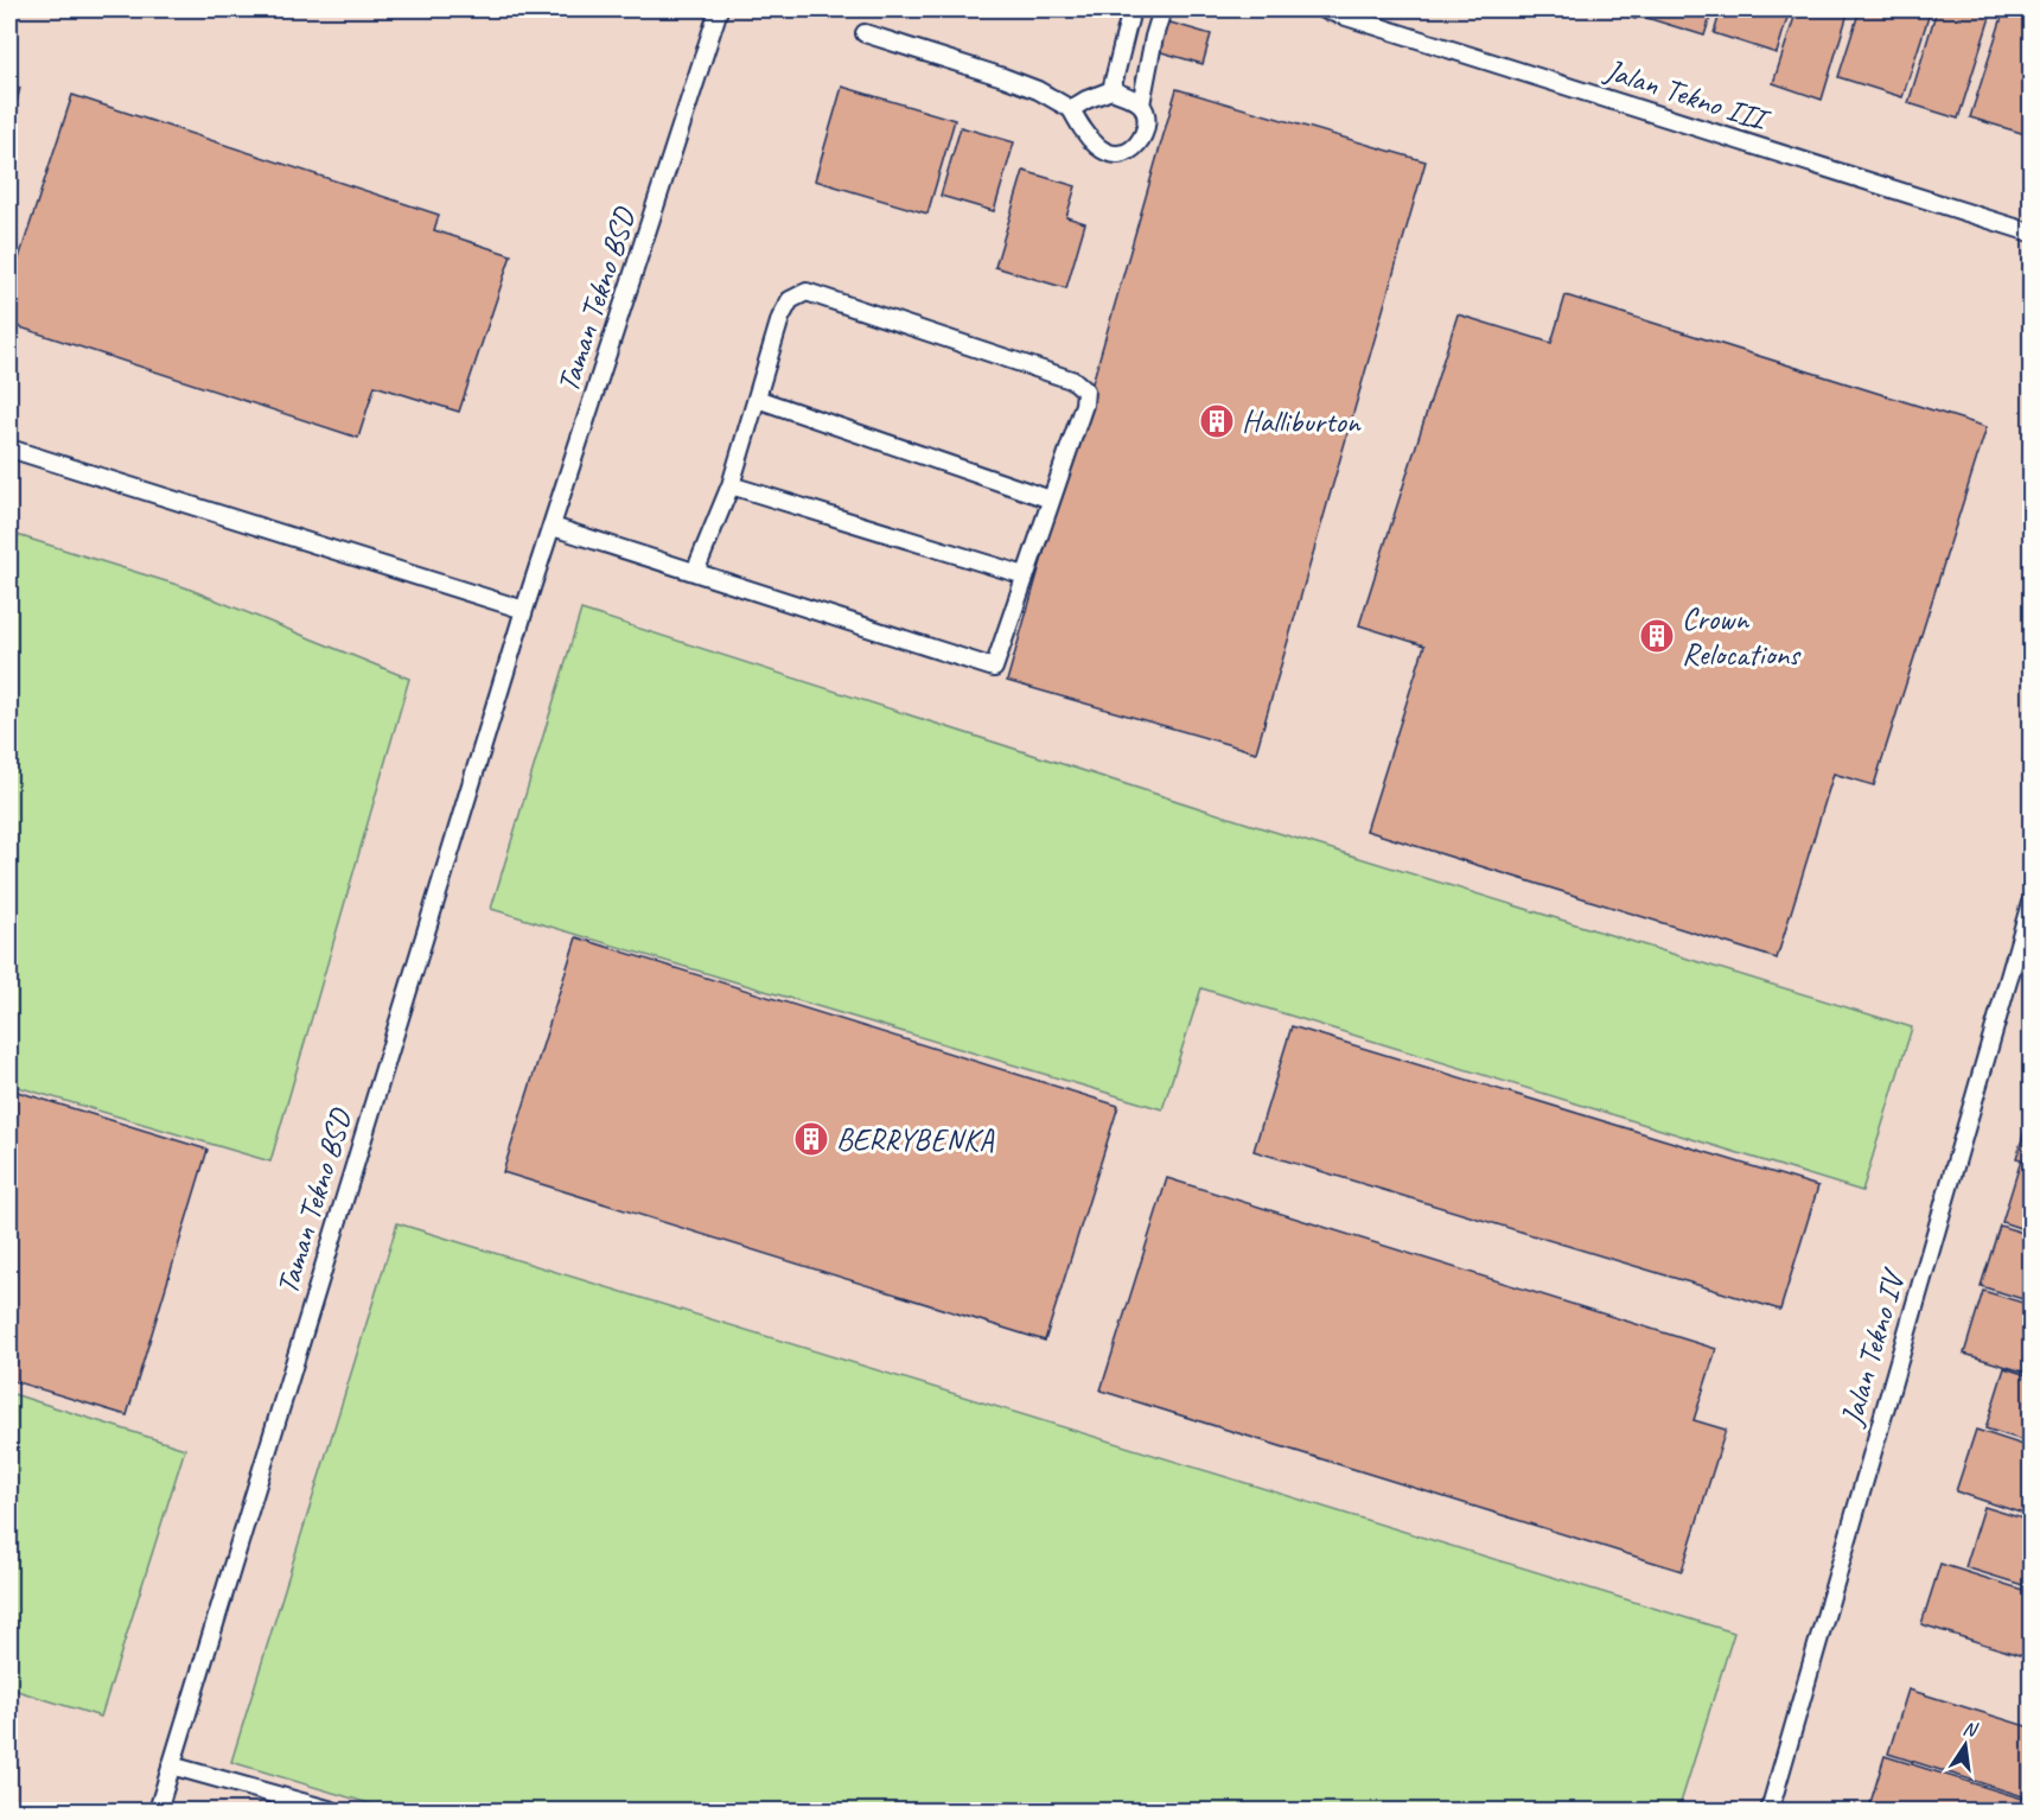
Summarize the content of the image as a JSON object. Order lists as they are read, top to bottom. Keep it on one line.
{"streets":{"lane":["Jalan Tekno III","Taman Tekno BSD","Jalan Tekno IV"]},"places":{"building":["Halliburton","Crown Relocations","BERRYBENKA"]},"north":"top"}
